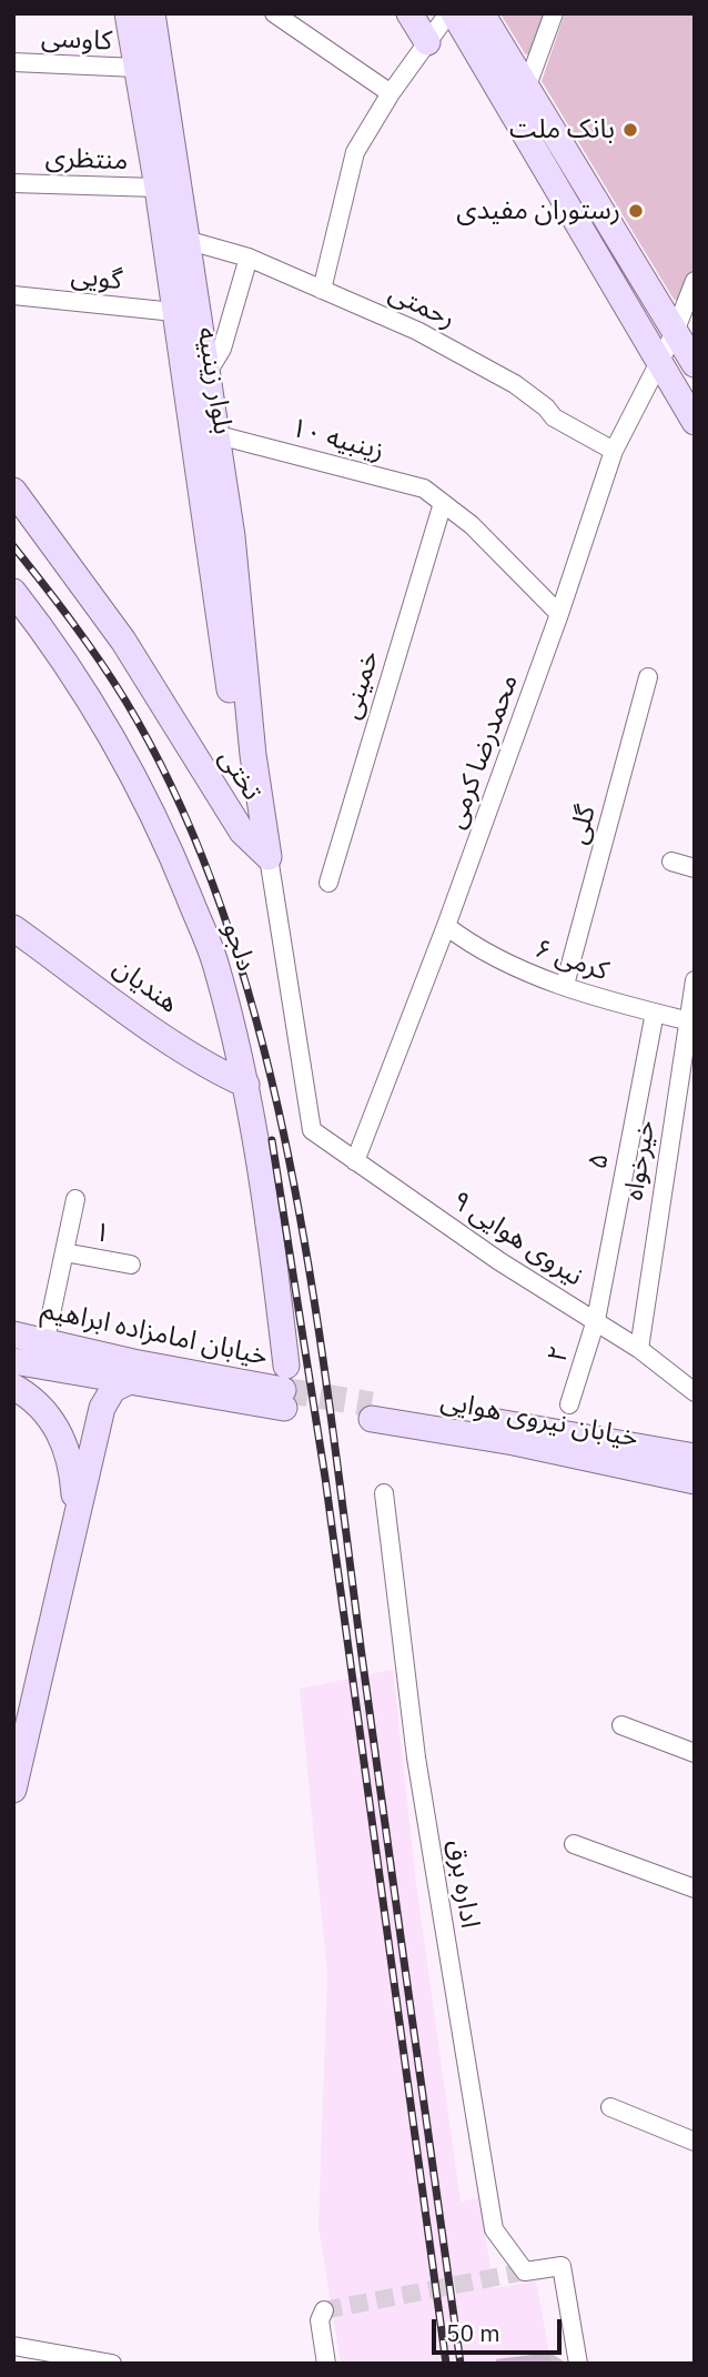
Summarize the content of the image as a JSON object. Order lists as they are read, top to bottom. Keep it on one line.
{"streets":{"street":["کاوسی","منتظری","گویی","رحمتی","بلوار زینبیه","زینبیه ۱۰","خمینی","محمدرضا کرمی","تختی","گلی","دلجو","کرمی ۶","هندیان","خیرخواه","۵","۱","نیروی هوایی ۹","خیابان امامزاده ابراهیم","۲","خیابان نیروی هوایی","اداره برق"]},"crossings":[["کاوسی","بلوار زینبیه"],["منتظری","بلوار زینبیه"],["گویی","بلوار زینبیه"],["رحمتی","بلوار زینبیه"],["رحمتی","محمدرضا کرمی"],["بلوار زینبیه","زینبیه ۱۰"],["بلوار زینبیه","تختی"],["بلوار زینبیه","نیروی هوایی ۹"],["زینبیه ۱۰","خمینی"],["زینبیه ۱۰","محمدرضا کرمی"],["محمدرضا کرمی","کرمی ۶"],["محمدرضا کرمی","نیروی هوایی ۹"],["تختی","نیروی هوایی ۹"],["گلی","کرمی ۶"],["دلجو","هندیان"],["دلجو","خیابان امامزاده ابراهیم"],["کرمی ۶","خیرخواه"],["کرمی ۶","۵"],["خیرخواه","نیروی هوایی ۹"],["۵","نیروی هوایی ۹"],["۵","۲"],["نیروی هوایی ۹","۲"]],"places":["بانک ملت","رستوران مفیدی"],"scale_bar":"50 m"}
